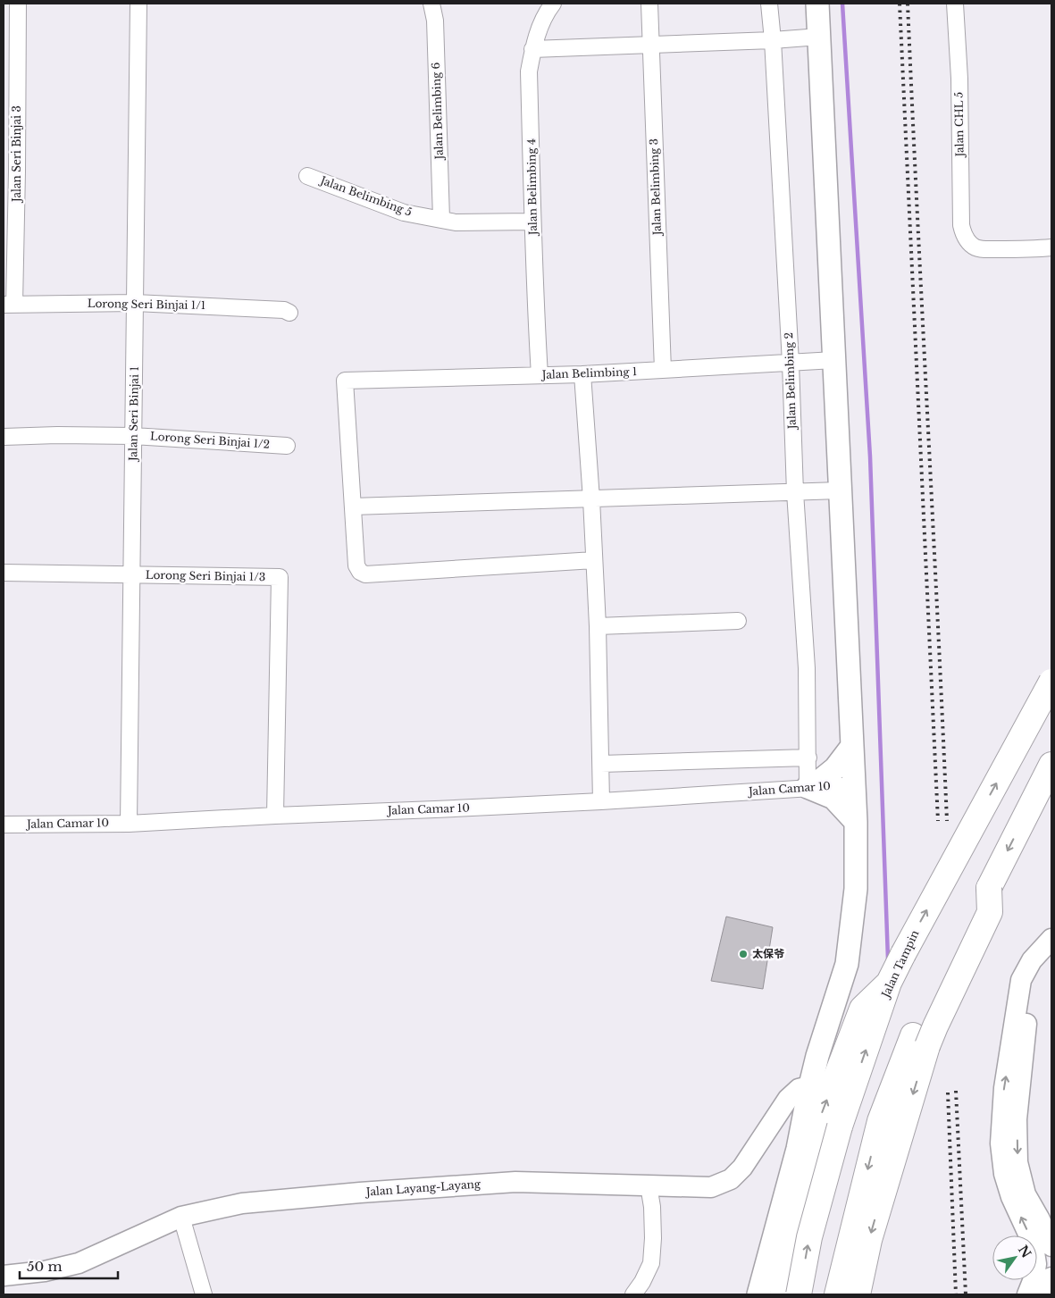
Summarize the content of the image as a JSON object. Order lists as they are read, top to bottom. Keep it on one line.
{"streets":{"highway":["Jalan Tampin"],"street":["Jalan Belimbing 6","Jalan CHL 5","Jalan Seri Binjai 3","Jalan Belimbing 4","Jalan Belimbing 3","Jalan Belimbing 5","Lorong Seri Binjai 1/1","Jalan Belimbing 1","Jalan Belimbing 2","Jalan Seri Binjai 1","Lorong Seri Binjai 1/2","Lorong Seri Binjai 1/3","Jalan Camar 10","Jalan Layang-Layang"]},"crossings":[["Jalan Belimbing 6","Jalan Belimbing 5"],["Jalan Seri Binjai 3","Lorong Seri Binjai 1/1"],["Jalan Belimbing 4","Jalan Belimbing 5"],["Jalan Belimbing 4","Jalan Belimbing 1"],["Jalan Belimbing 3","Jalan Belimbing 1"],["Lorong Seri Binjai 1/1","Jalan Seri Binjai 1"],["Jalan Belimbing 1","Jalan Belimbing 2"],["Jalan Belimbing 2","Jalan Camar 10"],["Jalan Seri Binjai 1","Lorong Seri Binjai 1/2"],["Jalan Seri Binjai 1","Lorong Seri Binjai 1/3"],["Jalan Seri Binjai 1","Jalan Camar 10"],["Lorong Seri Binjai 1/3","Jalan Camar 10"]],"places":["太保爷"],"scale_bar":"50 m","north":"top right"}
